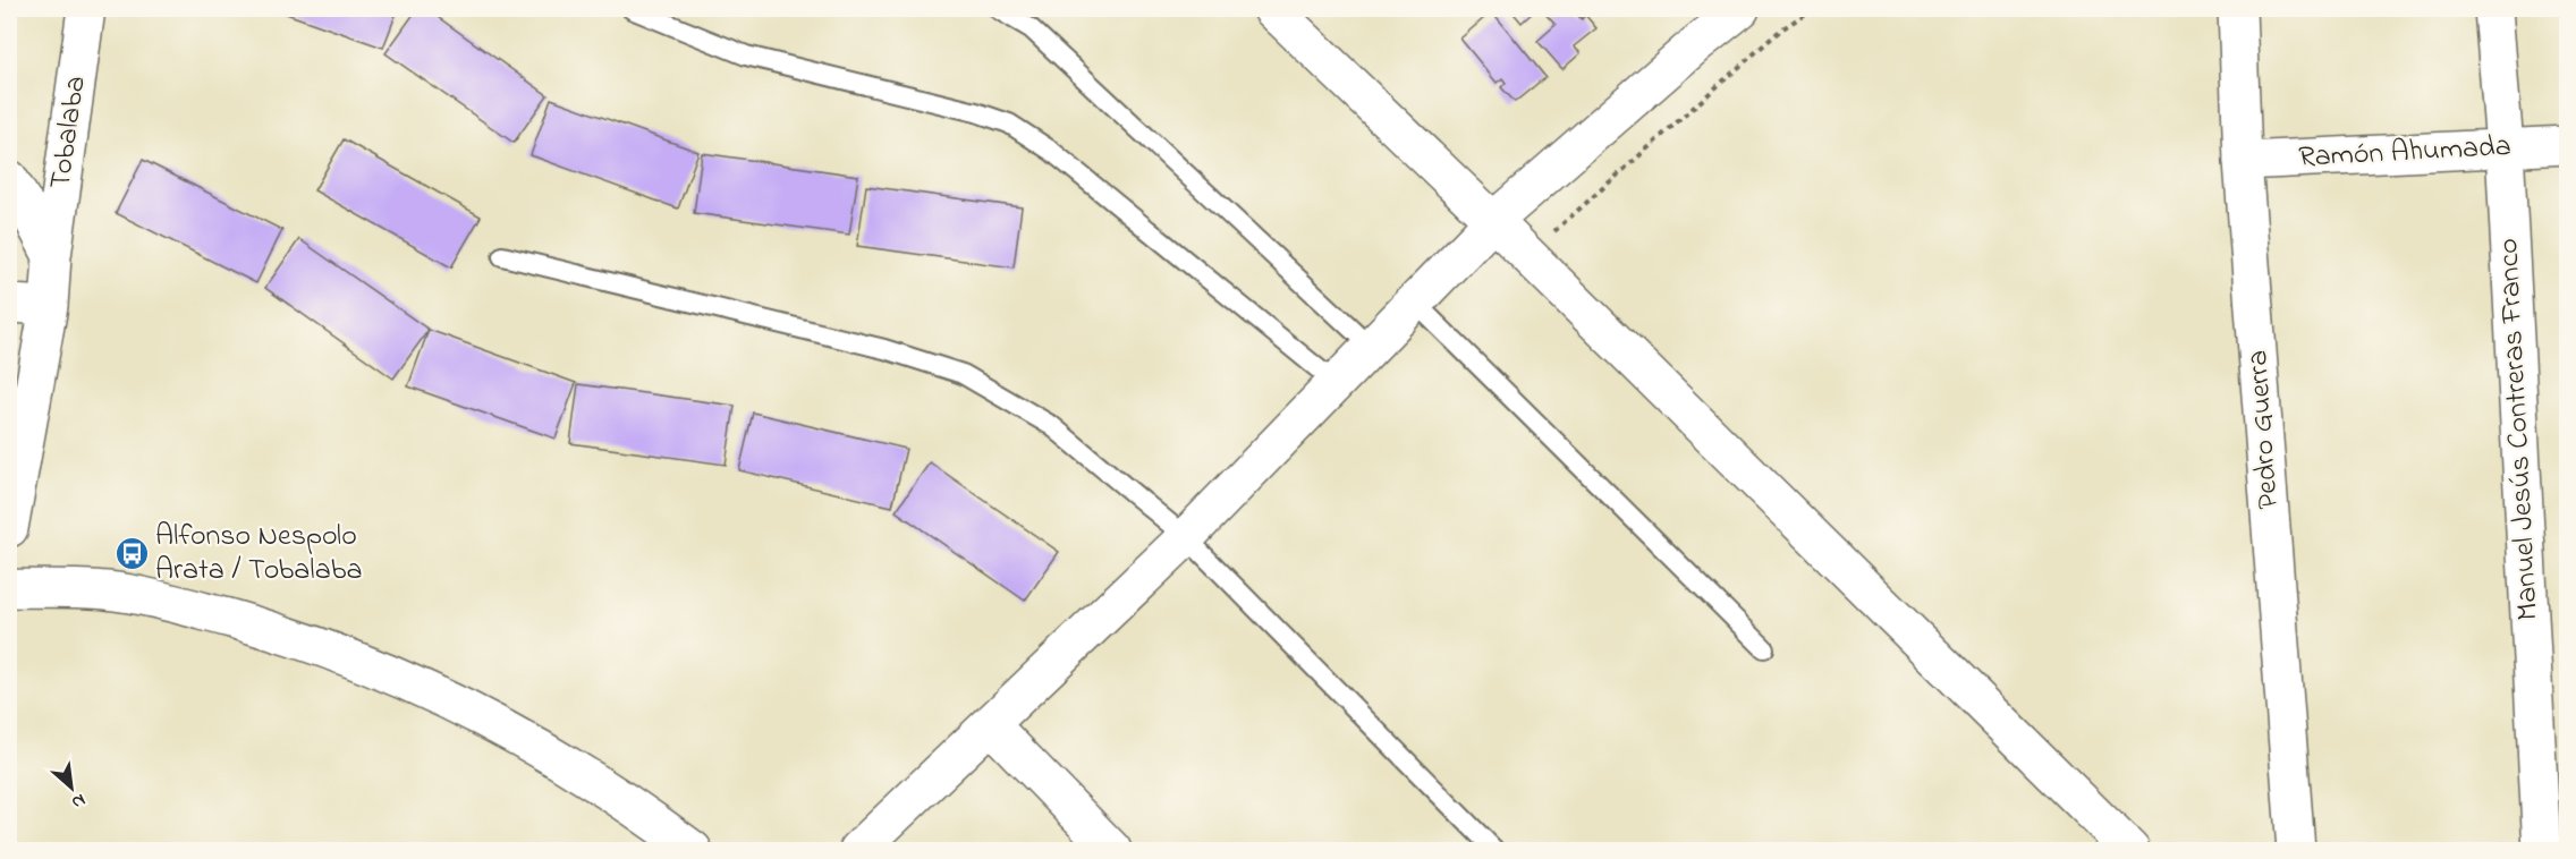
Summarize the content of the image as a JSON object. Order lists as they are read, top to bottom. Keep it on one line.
{"streets":{"street":["Tobalaba","Ramón Ahumada","Pedro Guerra","Manuel Jesús Contreras Franco"]},"crossings":[["Ramón Ahumada","Pedro Guerra"],["Ramón Ahumada","Manuel Jesús Contreras Franco"]],"places":{"bus stop":["Alfonso Nespolo Arata / Tobalaba"]},"north":"bottom right"}
